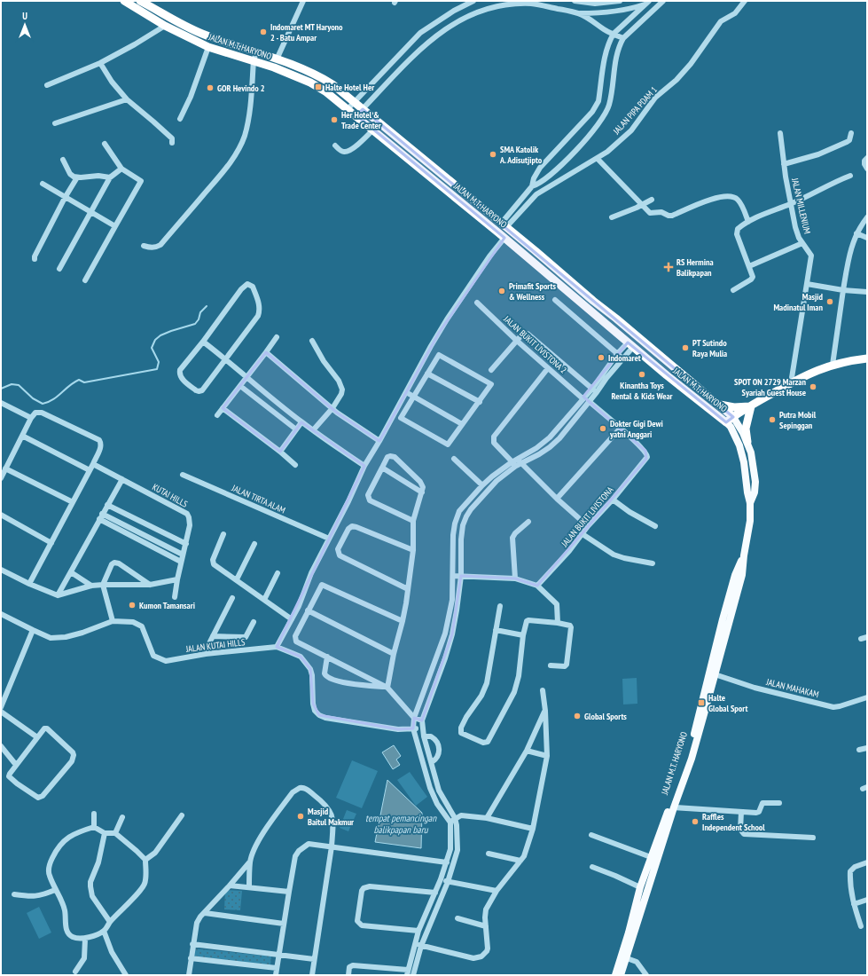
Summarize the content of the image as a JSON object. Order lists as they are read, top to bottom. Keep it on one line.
{"streets":{"highway":["JALAN M.T. HARYONO"],"street":["JALAN PIPA PDAM 1","JALAN MILLENIUM","JALAN BUKIT LIVISTONA 2","KUTAI HILLS","JALAN TIRTA ALAM","JALAN BUKIT LIVISTONA","JALAN KUTAI HILLS","JALAN MAHAKAM"]},"crossings":[["JALAN M.T. HARYONO","JALAN PIPA PDAM 1"],["JALAN M.T. HARYONO","JALAN MAHAKAM"],["JALAN BUKIT LIVISTONA 2","JALAN BUKIT LIVISTONA"]],"water":["tempat pemancingan balikpapan baru"],"places":{"other":["Indomaret MT Haryono 2 - Batu Ampar","GOR Hevindo 2","Her Hotel & Trade Center","SMA Katolik A. Adisutjipto","Primafit Sports & Wellness","Masjid Madinatul Iman","PT Sutindo Raya Mulia","Indomaret","Kinantha Toys Rental & Kids Wear","SPOT ON 2729 Marzan Syariah Guest House","Putra Mobil Sepinggan","Dokter Gigi Dewi yatni Anggari","Kumon Tamansari","Global Sports","Masjid Baitul Makmur","Raffles Independent School"],"transit":["Halte Hotel Her","Halte Global Sport"],"health":["RS Hermina Balikpapan"]},"north":"top"}
